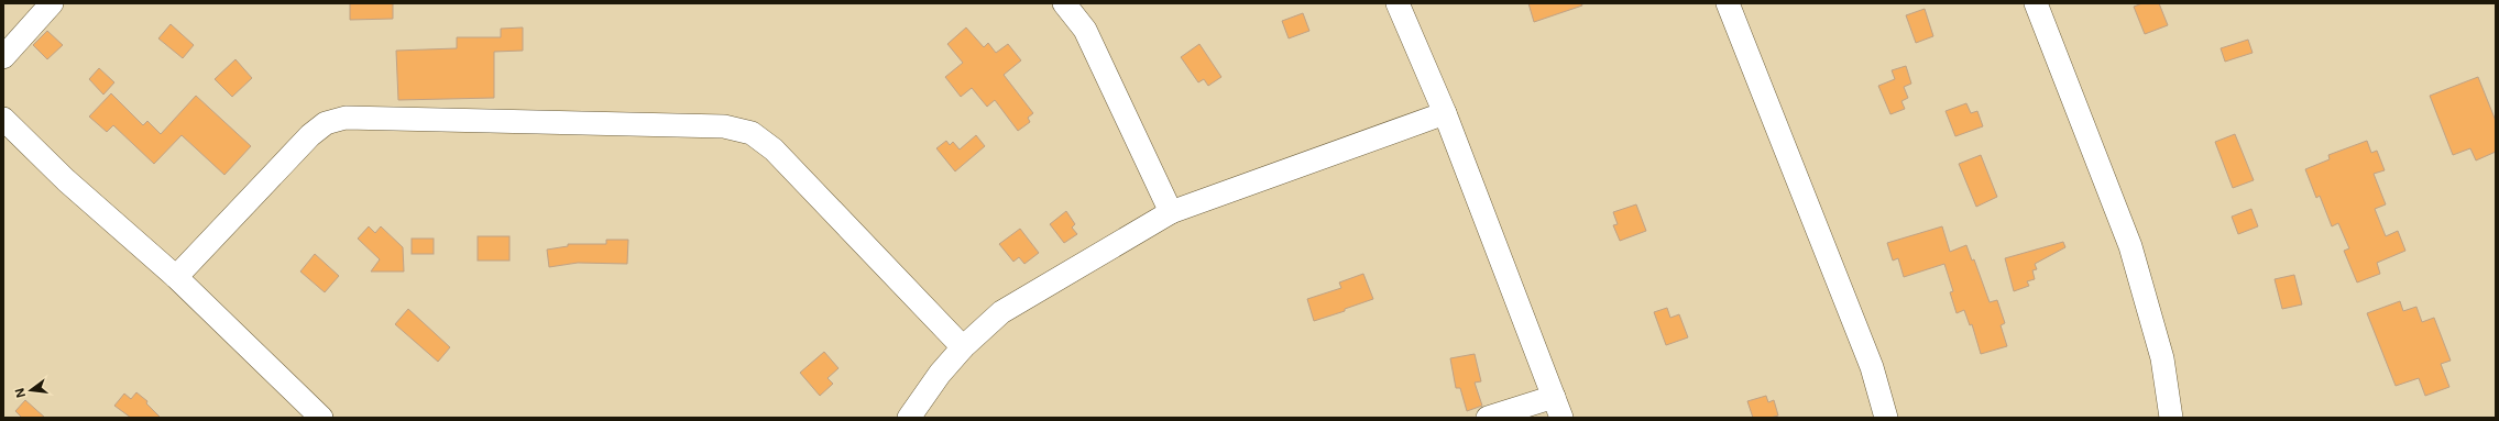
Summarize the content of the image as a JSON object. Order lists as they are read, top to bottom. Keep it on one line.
{"north":"left"}
